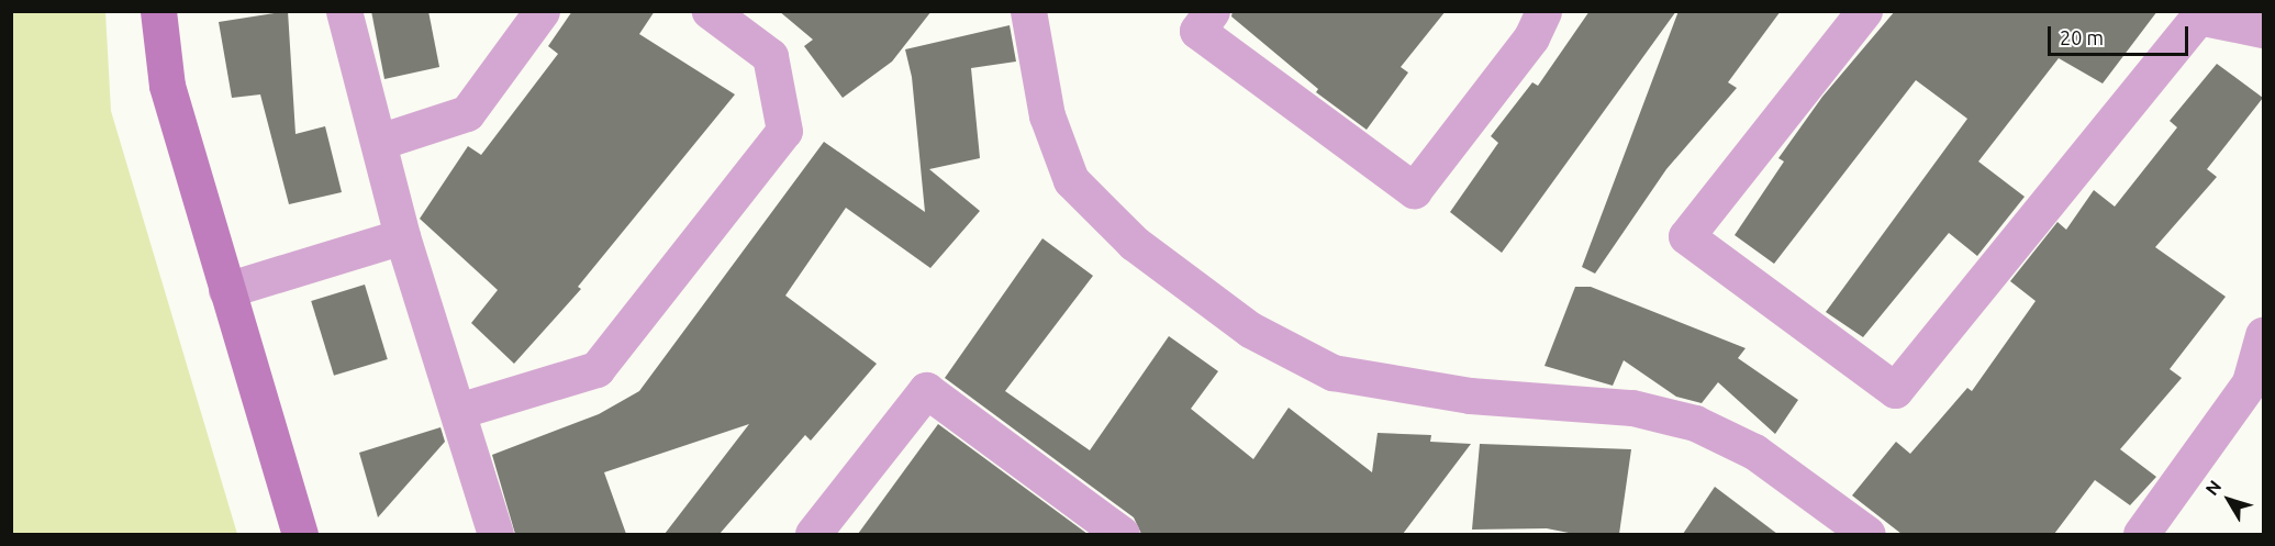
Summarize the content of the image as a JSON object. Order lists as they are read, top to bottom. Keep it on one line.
{"scale_bar":"20 m","north":"top left"}
